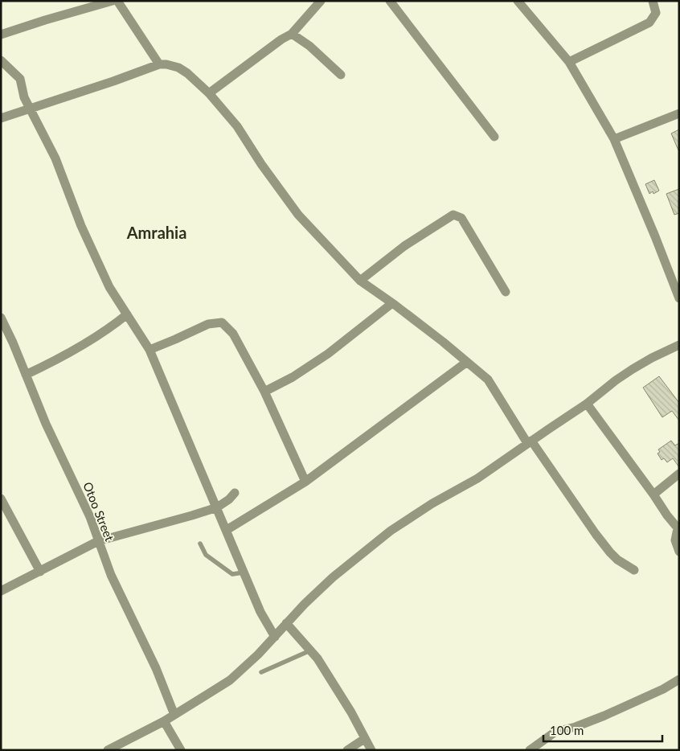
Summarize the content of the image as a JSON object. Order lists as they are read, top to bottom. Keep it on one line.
{"streets":{"street":["Otoo Street"]},"districts":["Amrahia"],"scale_bar":"100 m"}
